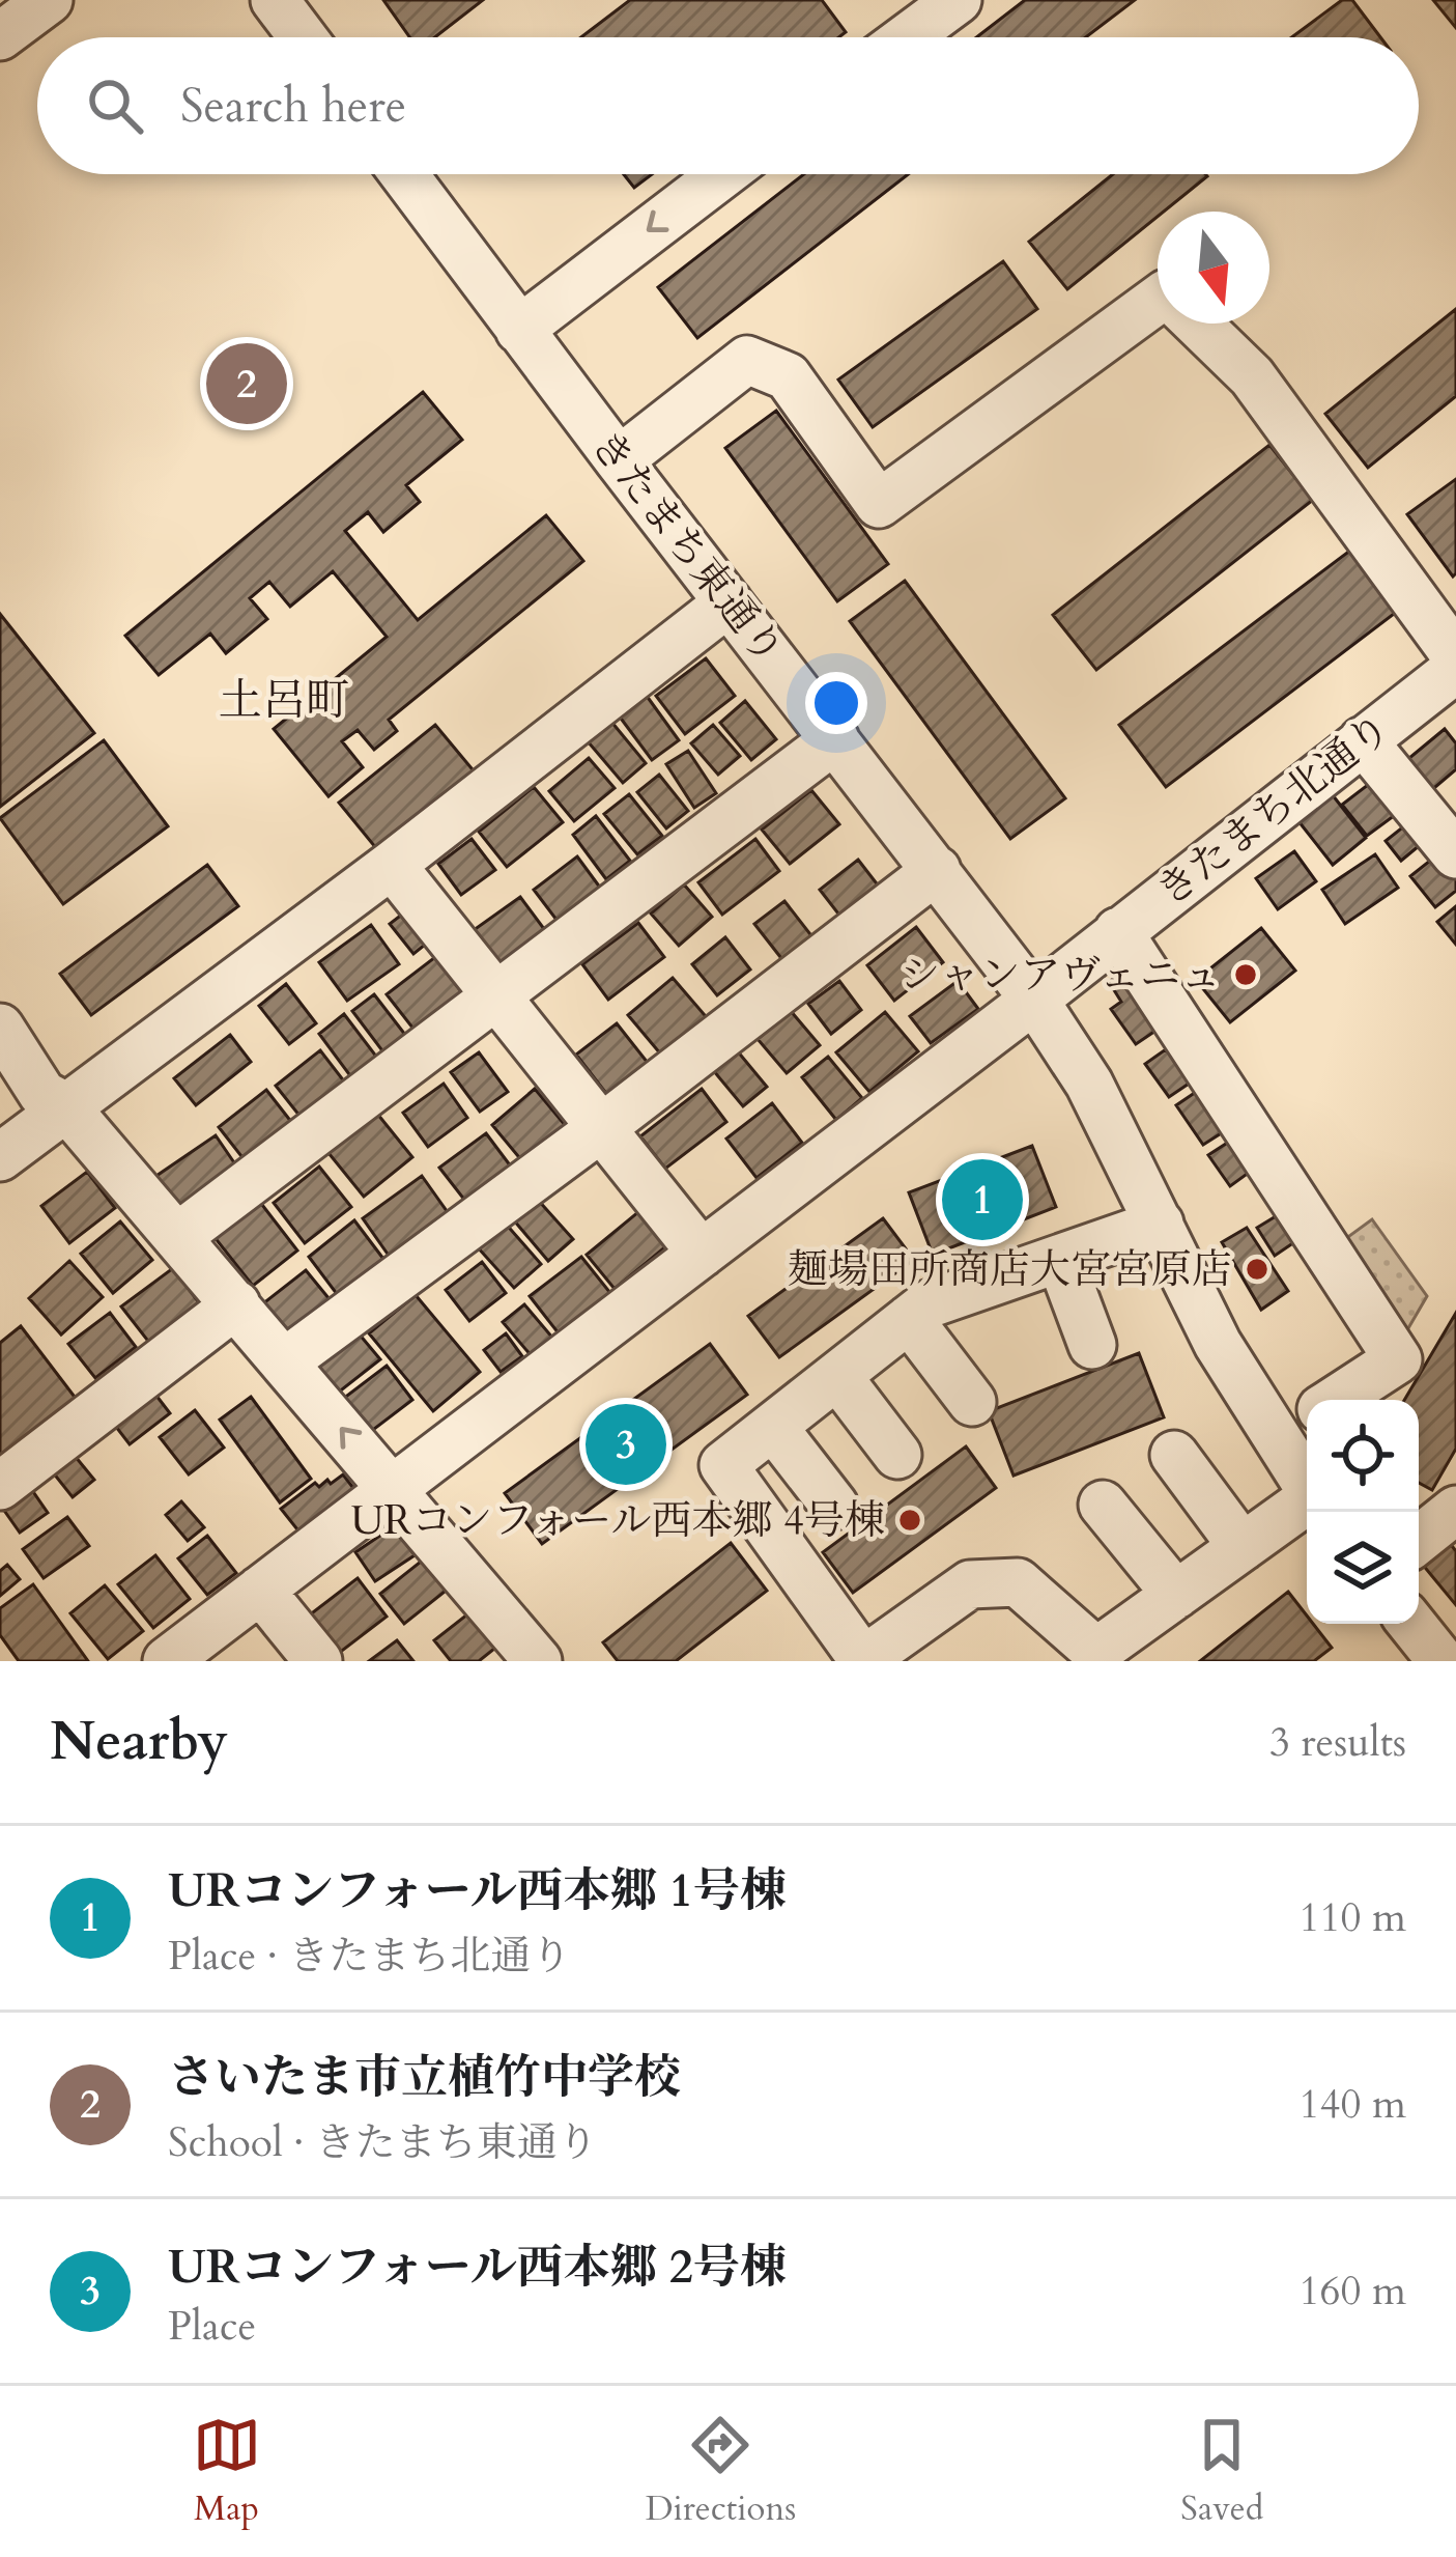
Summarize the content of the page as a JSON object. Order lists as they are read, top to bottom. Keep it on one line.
{"streets":{"street":["きたまち東通り","きたまち北通り"]},"crossings":[["きたまち東通り","きたまち北通り"]],"districts":["土呂町"],"places":["シャンアヴェニュ","麺場田所商店大宮宮原店","URコンフォール西本郷 4号棟"],"north":"bottom","page":{"search":"Search here","pins":["2","1","3"],"heading":["Nearby","3 results"],"list":[{"mark":"1","name":"URコンフォール西本郷 1号棟","note":"Place · きたまち北通り","value":"110 m"},{"mark":"2","name":"さいたま市立植竹中学校","note":"School · きたまち東通り","value":"140 m"},{"mark":"3","name":"URコンフォール西本郷 2号棟","note":"Place","value":"160 m"}],"nav":["Map","Directions","Saved"]}}
